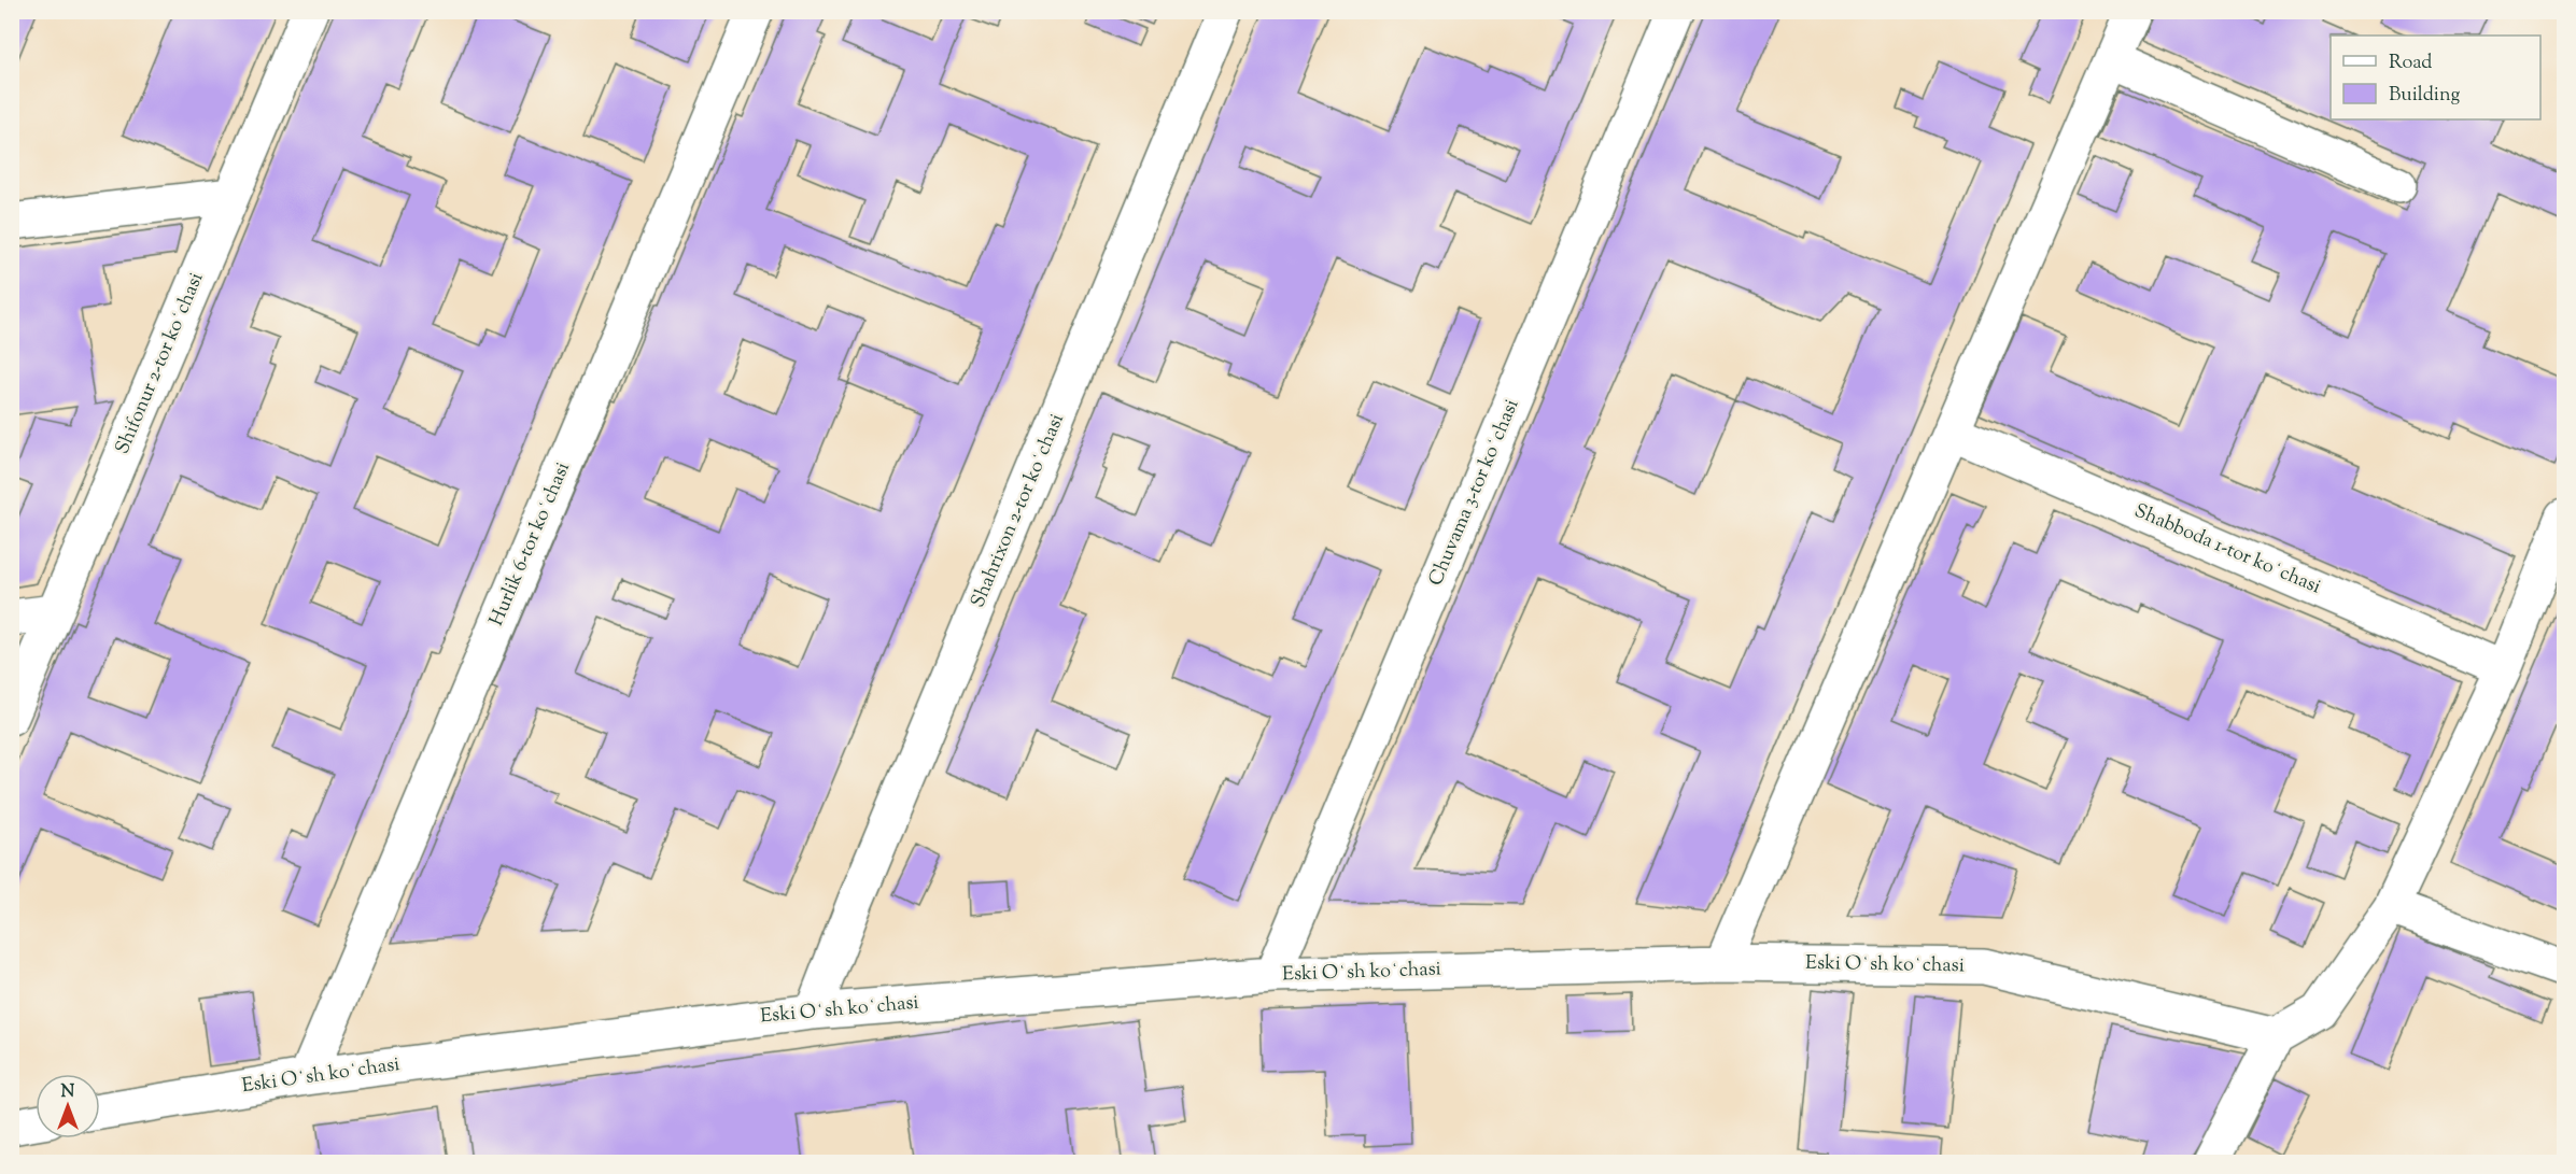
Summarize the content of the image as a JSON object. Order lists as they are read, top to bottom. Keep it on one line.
{"streets":{"street":["Shifonur 2-tor koʻchasi","Chuvama 3-tor koʻchasi","Shahrixon 2-tor koʻchasi","Hurlik 6-tor koʻchasi","Shabboda 1-tor koʻchasi","Eski Oʻsh koʻchasi"]},"crossings":[["Chuvama 3-tor koʻchasi","Eski Oʻsh koʻchasi"],["Shahrixon 2-tor koʻchasi","Eski Oʻsh koʻchasi"],["Hurlik 6-tor koʻchasi","Eski Oʻsh koʻchasi"]],"legend":["Road","Building"],"north":"top"}
